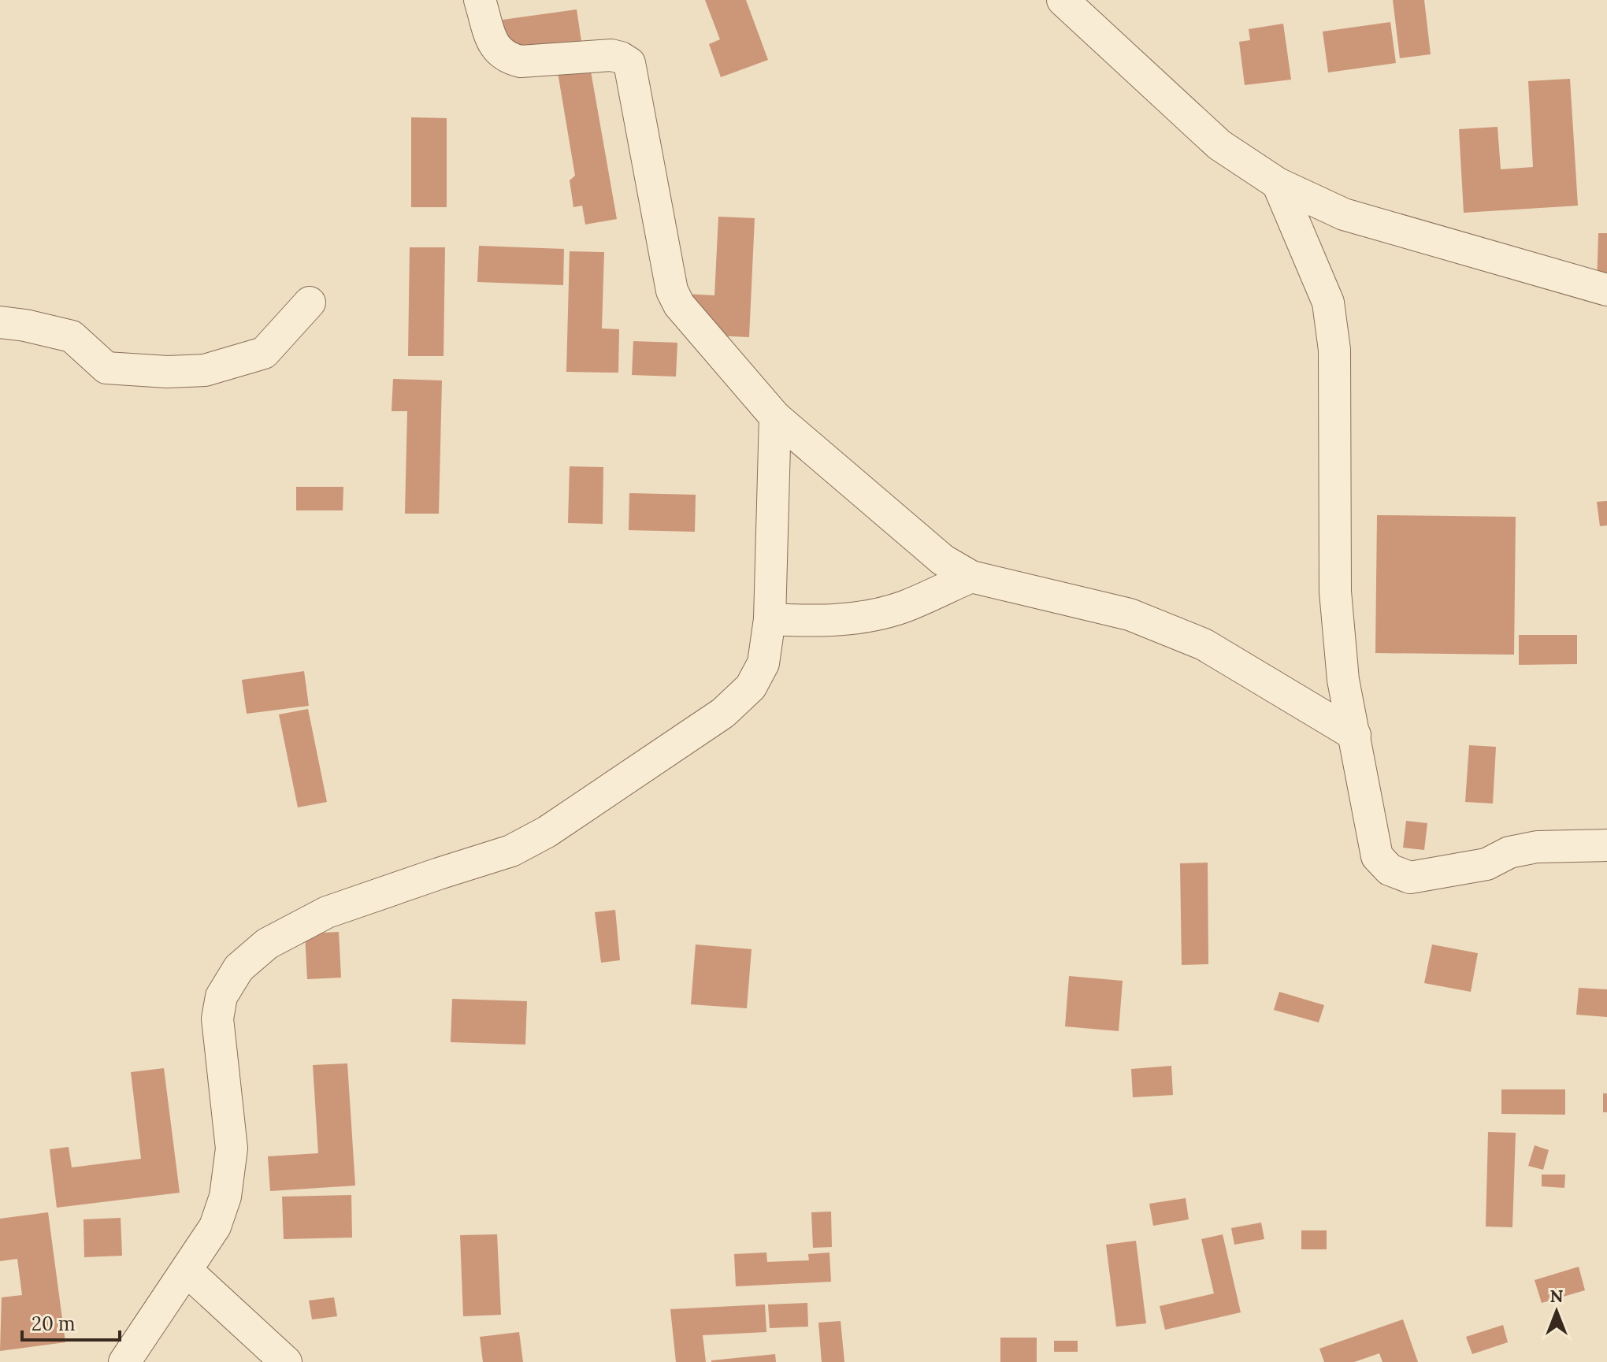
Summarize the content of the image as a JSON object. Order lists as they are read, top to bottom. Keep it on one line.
{"scale_bar":"20 m","north":"top"}
